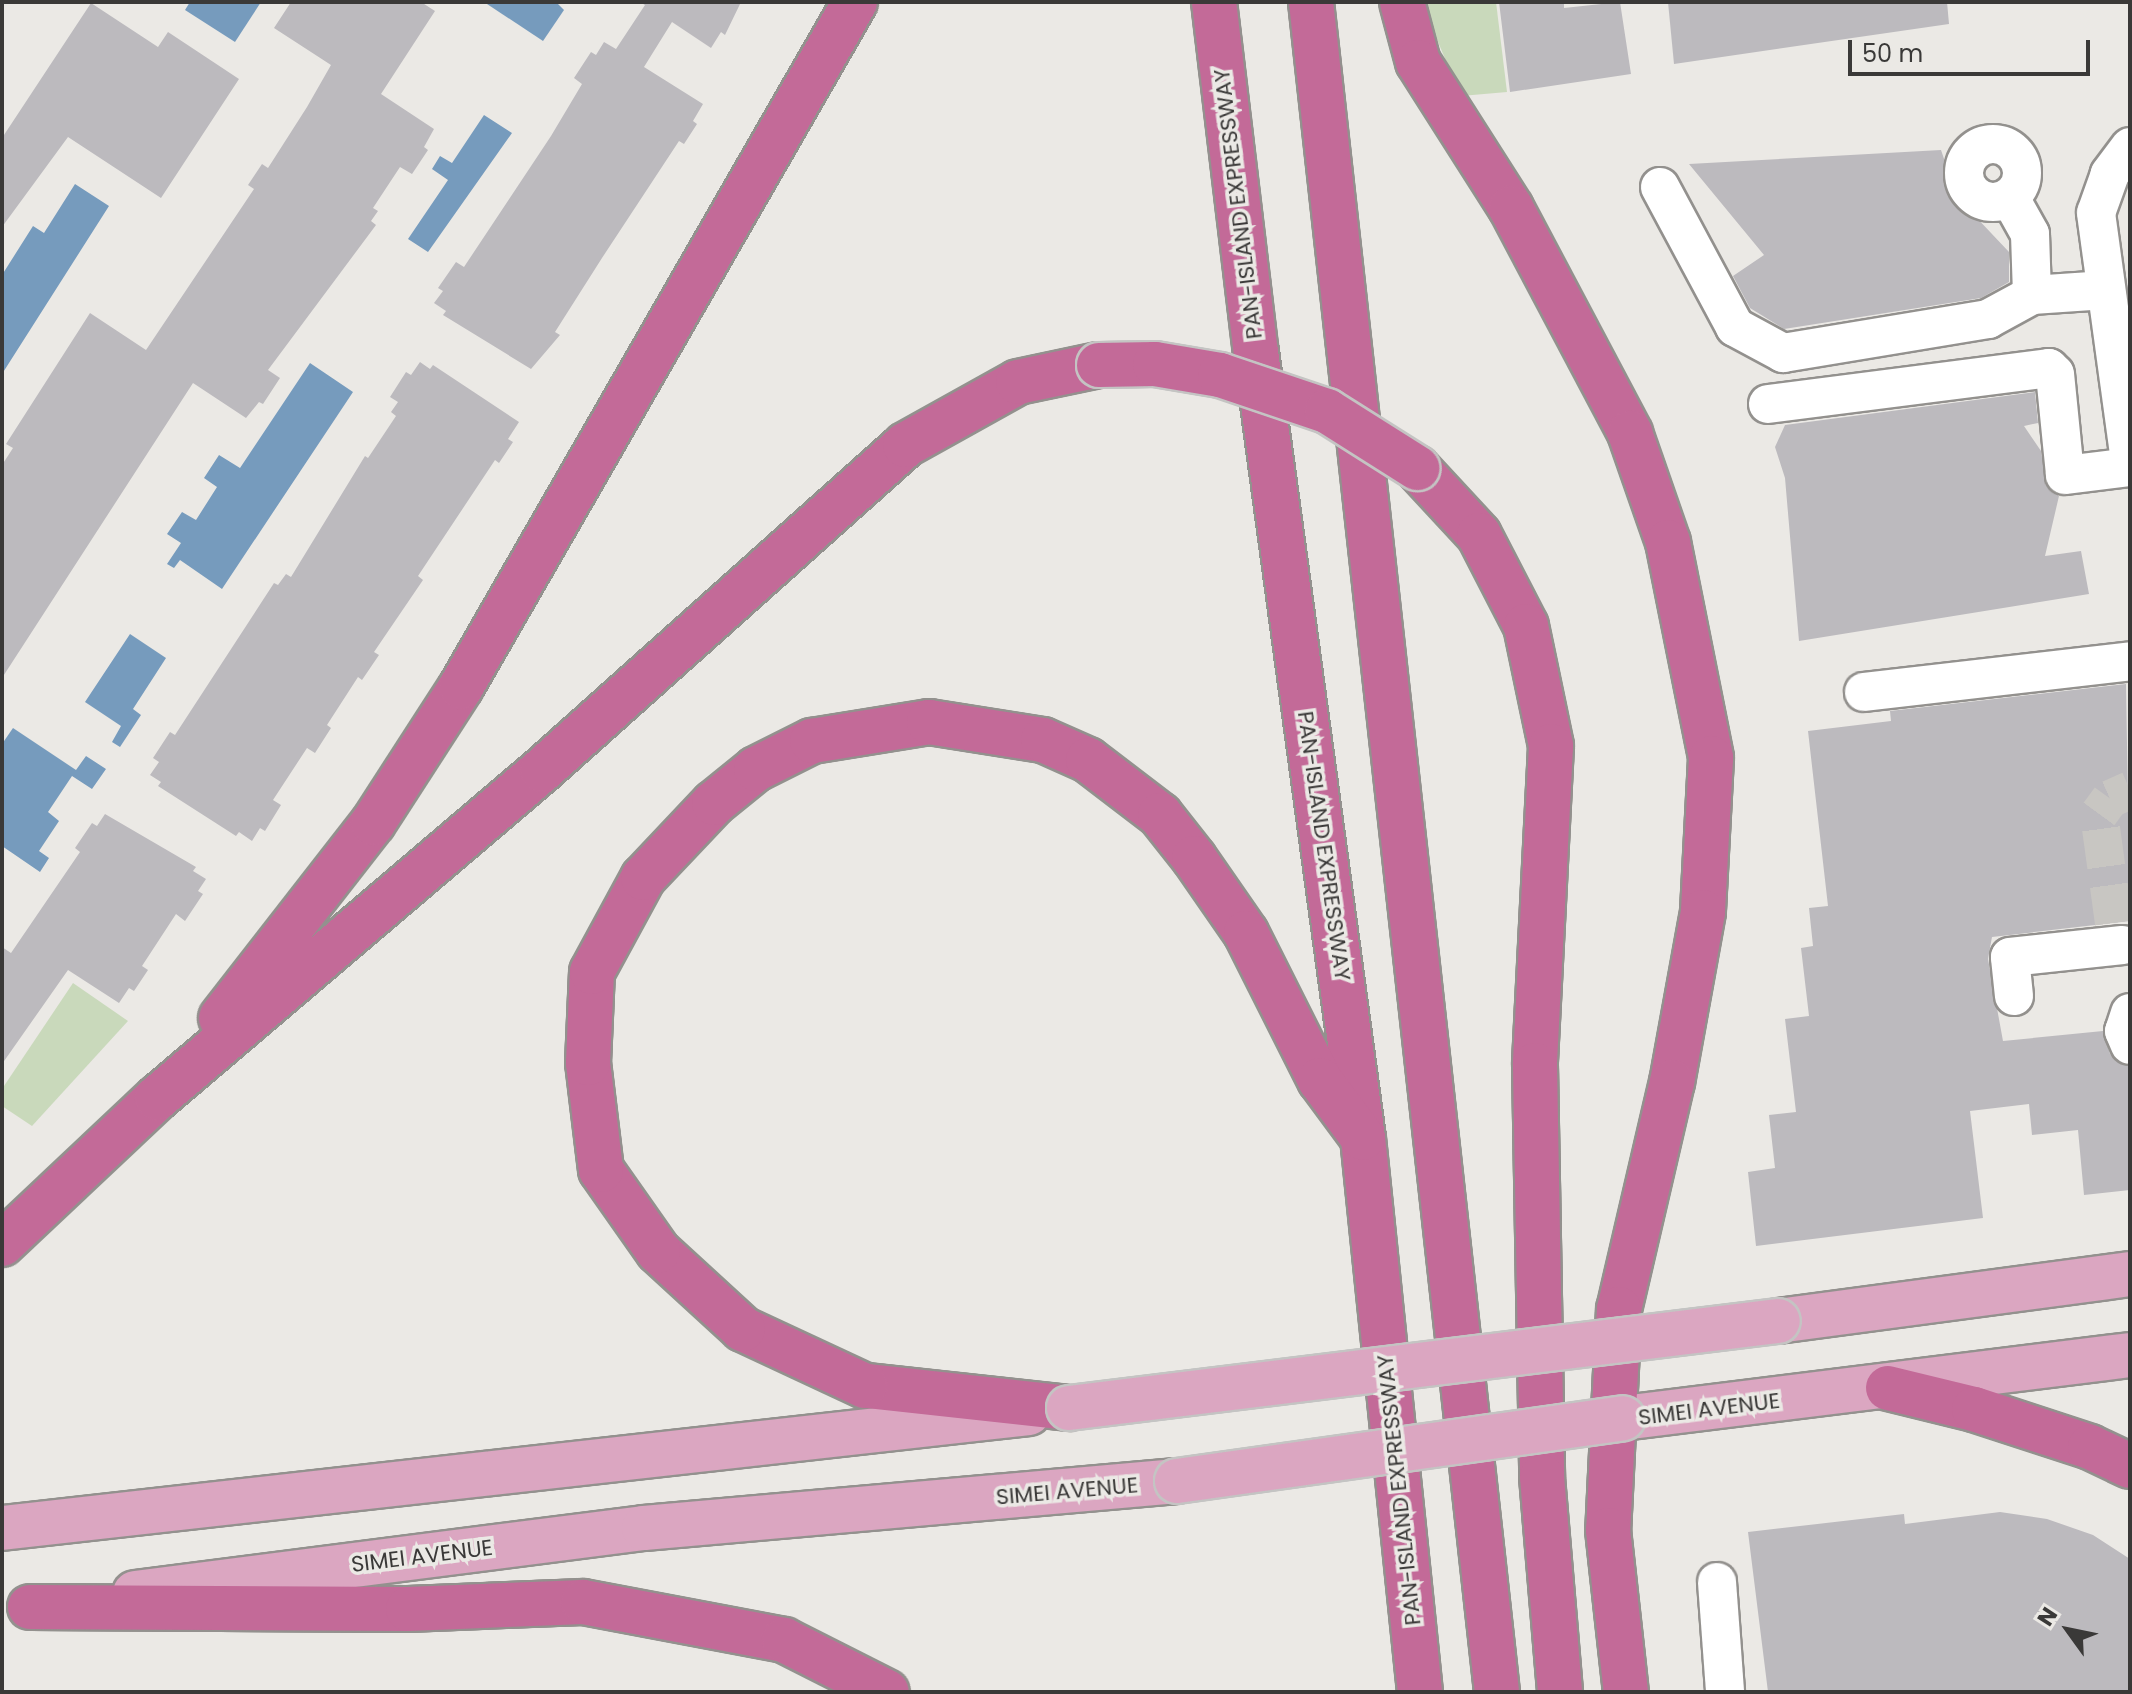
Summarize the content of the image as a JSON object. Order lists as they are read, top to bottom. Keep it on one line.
{"streets":{"highway":["PAN-ISLAND EXPRESSWAY"],"main road":["SIMEI AVENUE"]},"scale_bar":"50 m","north":"top left"}
